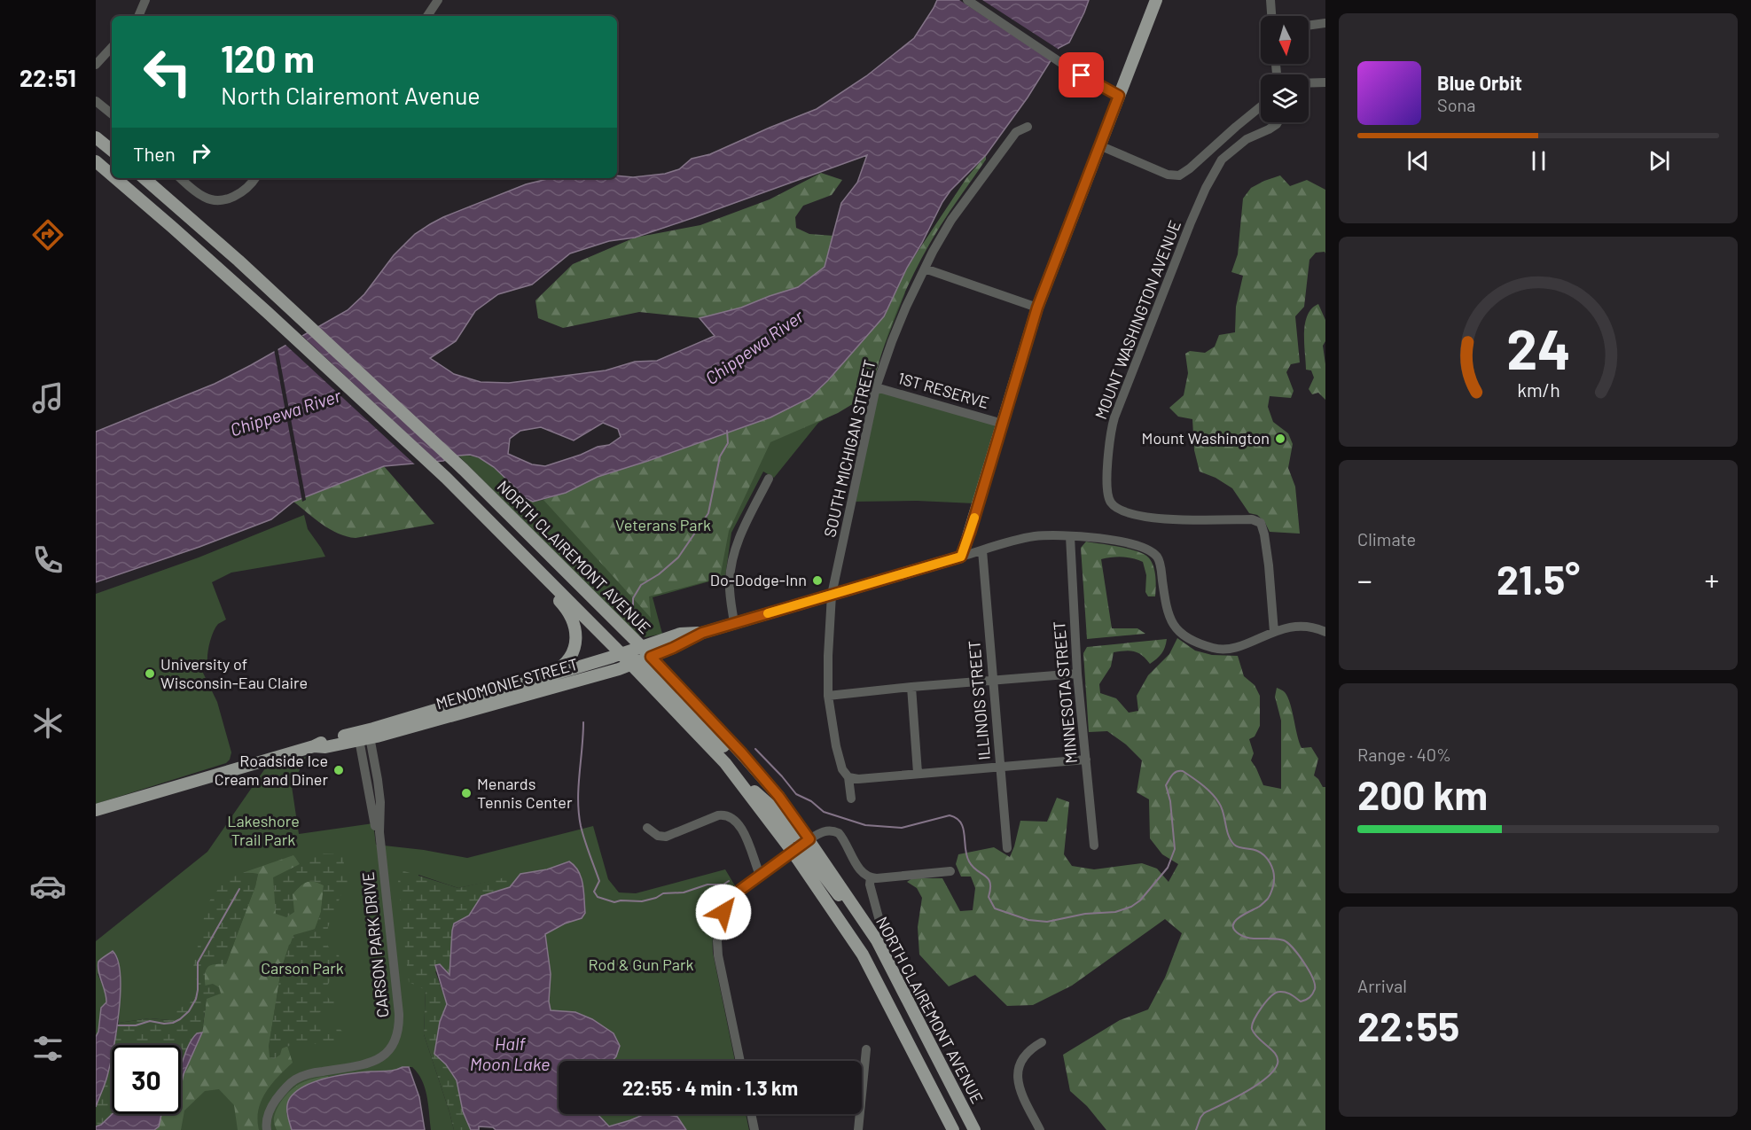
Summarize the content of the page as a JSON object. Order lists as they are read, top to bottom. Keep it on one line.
{"streets":{"main road":["NORTH CLAIREMONT AVENUE","MENOMONIE STREET"],"street":["MOUNT WASHINGTON AVENUE","1ST RESERVE","SOUTH MICHIGAN STREET","MINNESOTA STREET","ILLINOIS STREET","CARSON PARK DRIVE"]},"crossings":[["MOUNT WASHINGTON AVENUE","MENOMONIE STREET"],["1ST RESERVE","SOUTH MICHIGAN STREET"],["SOUTH MICHIGAN STREET","MENOMONIE STREET"],["NORTH CLAIREMONT AVENUE","MENOMONIE STREET"],["MENOMONIE STREET","MINNESOTA STREET"],["MENOMONIE STREET","ILLINOIS STREET"],["MENOMONIE STREET","CARSON PARK DRIVE"]],"water":["Chippewa River","Half Moon Lake"],"parks":["Veterans Park","Lakeshore Trail Park","Rod & Gun Park","Carson Park"],"places":["Mount Washington","Do-Dodge-Inn","University of Wisconsin-Eau Claire","Roadside Ice Cream and Diner","Menards Tennis Center"],"north":"bottom","page":{"tabs":"22:51","turn":["120 m","North Clairemont Avenue"],"song":["Blue Orbit","Sona"],"then":"Then","tile":["Climate",["Range · 40%","200 km"],["Arrival","22:55"]],"heat":["−","21.5°","+"],"limit":"30","trip":"22:55 · 4 min · 1.3 km","gauge":["24","km/h"]}}
